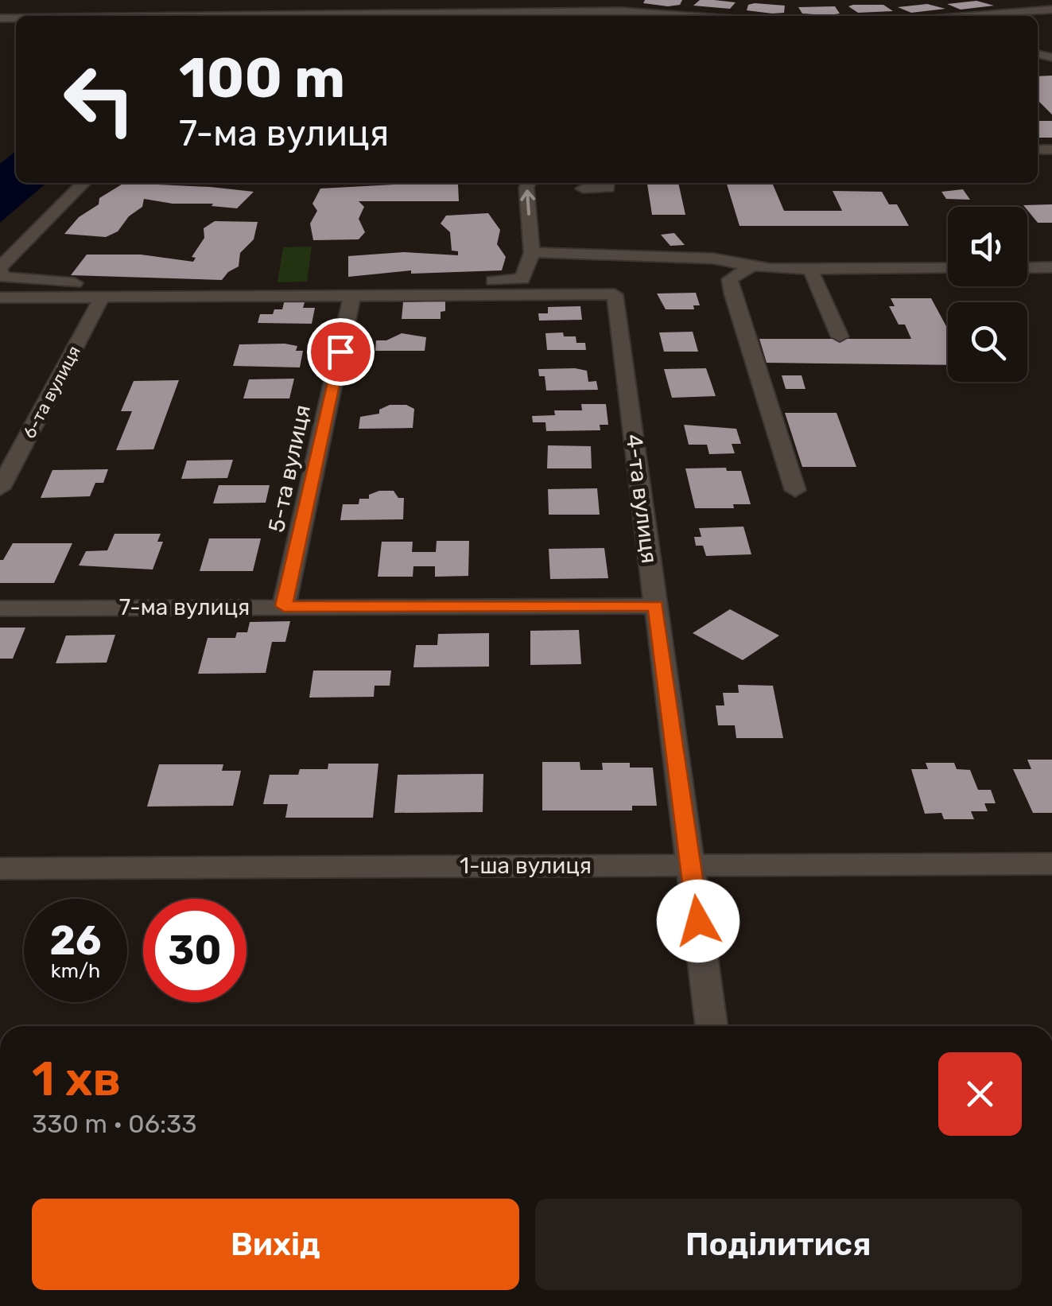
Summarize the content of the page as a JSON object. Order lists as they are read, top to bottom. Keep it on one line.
{"streets":{"street":["6-та вулиця","5-та вулиця","4-та вулиця","7-ма вулиця","1-ша вулиця"]},"crossings":[["5-та вулиця","4-та вулиця"],["5-та вулиця","7-ма вулиця"],["4-та вулиця","7-ма вулиця"],["4-та вулиця","1-ша вулиця"]],"page":{"turn":["100 m","7-ма вулиця"],"speed":"26 km/h","limit":"30","heading":["1 хв","330 m · 06:33"],"buttons":["Вихід","Поділитися"]}}
